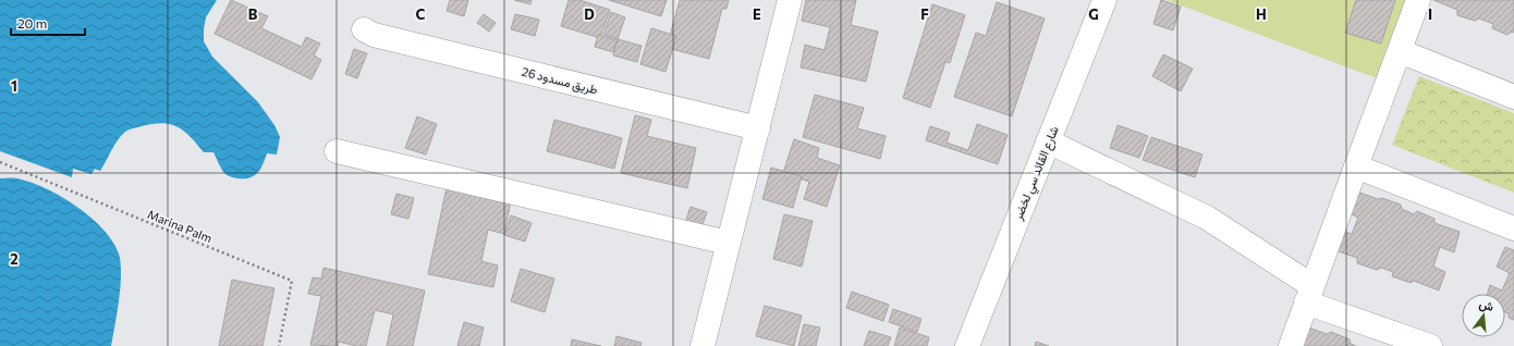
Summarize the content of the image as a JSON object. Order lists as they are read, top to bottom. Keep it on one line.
{"streets":{"street":["طريق مسدود 26","شارع القائد سي لخضر"],"path":["Marina Palm"]},"scale_bar":"20 m","north":"top","grid":{"columns":["B","C","D","E","F","G","H","I"],"rows":["1","2"]}}
